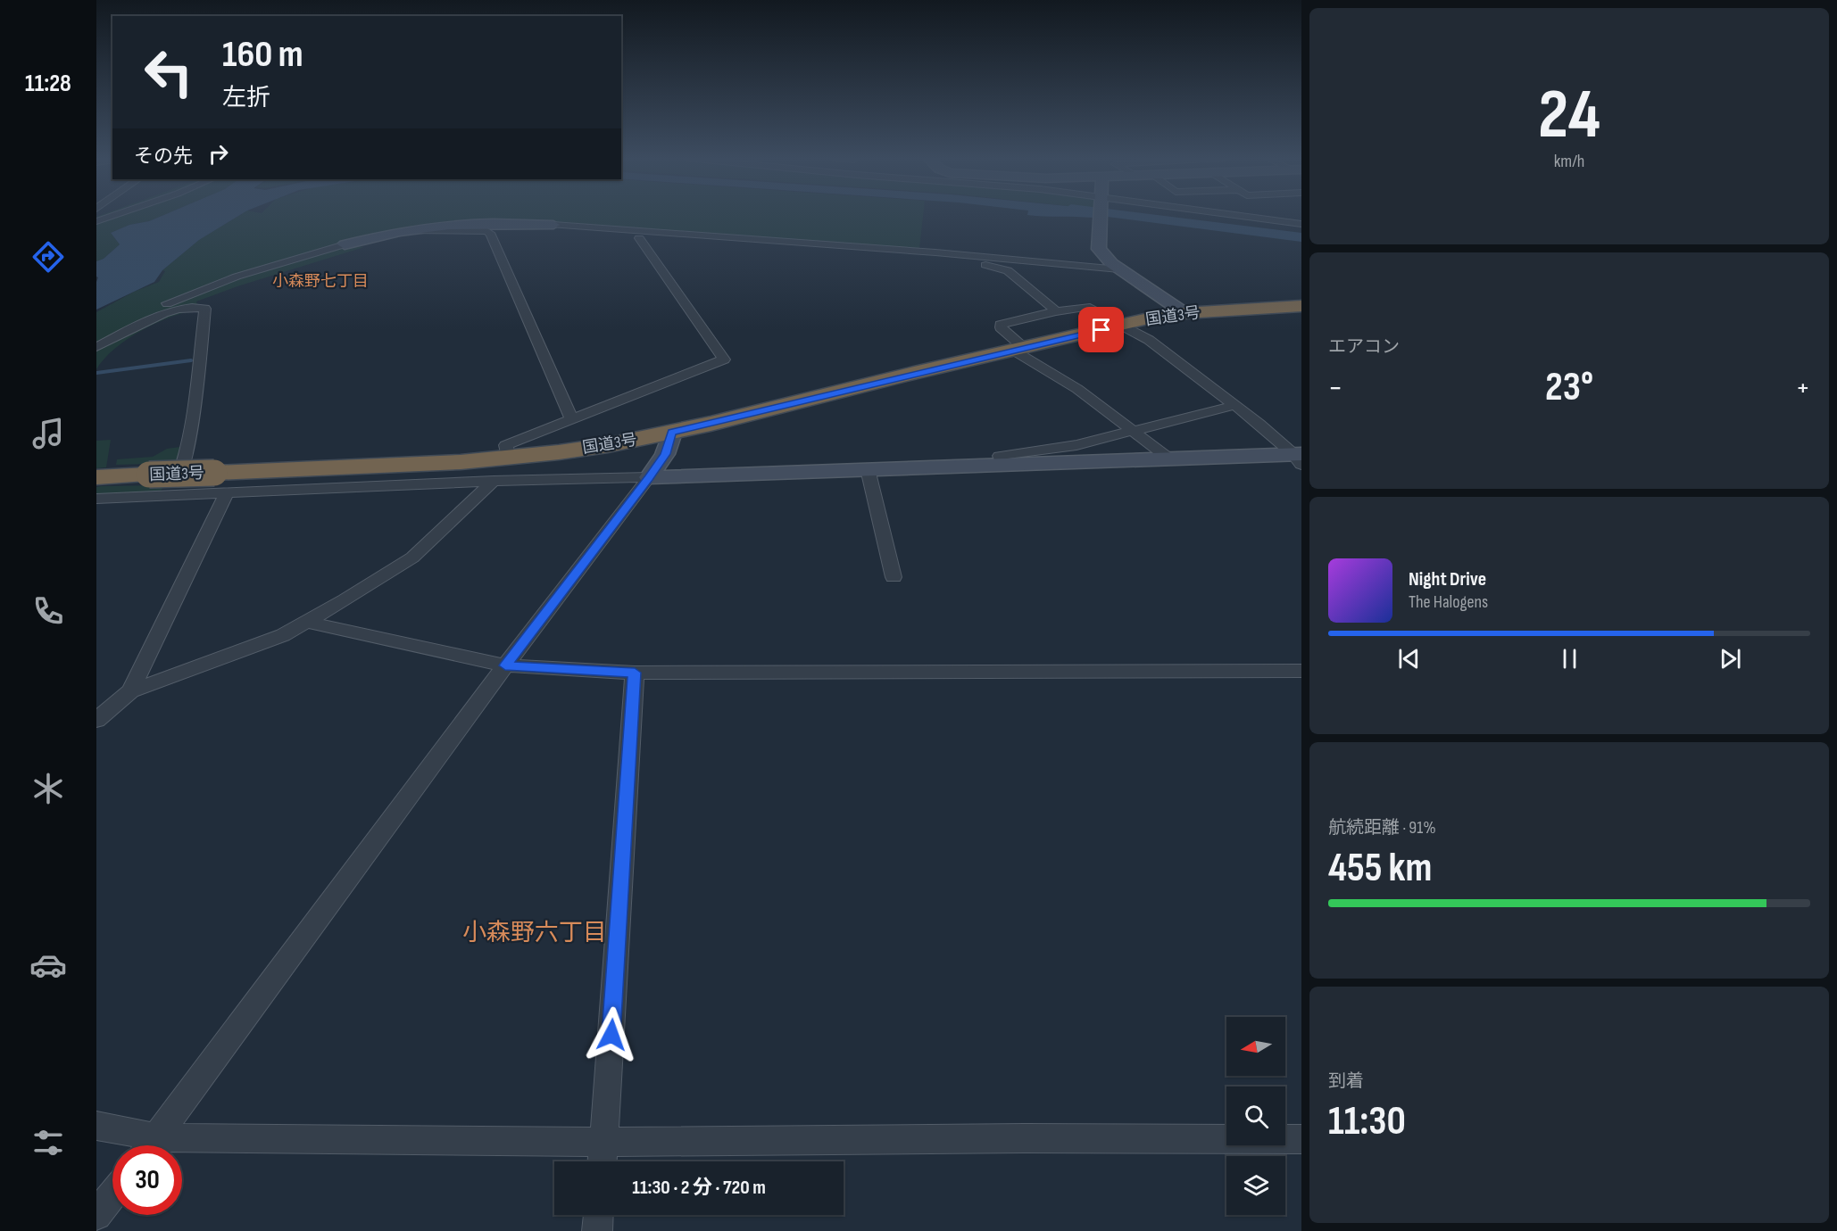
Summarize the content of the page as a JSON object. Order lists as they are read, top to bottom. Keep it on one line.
{"streets":{"highway":["国道3号"]},"districts":["小森野七丁目","小森野六丁目"],"north":"left","page":{"tabs":"11:28","tile":[["24","km/h"],"エアコン",["航続距離 · 91%","455 km"],["到着","11:30"]],"turn":["160 m","左折"],"then":"その先","heat":["−","23°","+"],"song":["Night Drive","The Halogens"],"limit":"30","trip":"11:30 · 2 分 · 720 m"}}
